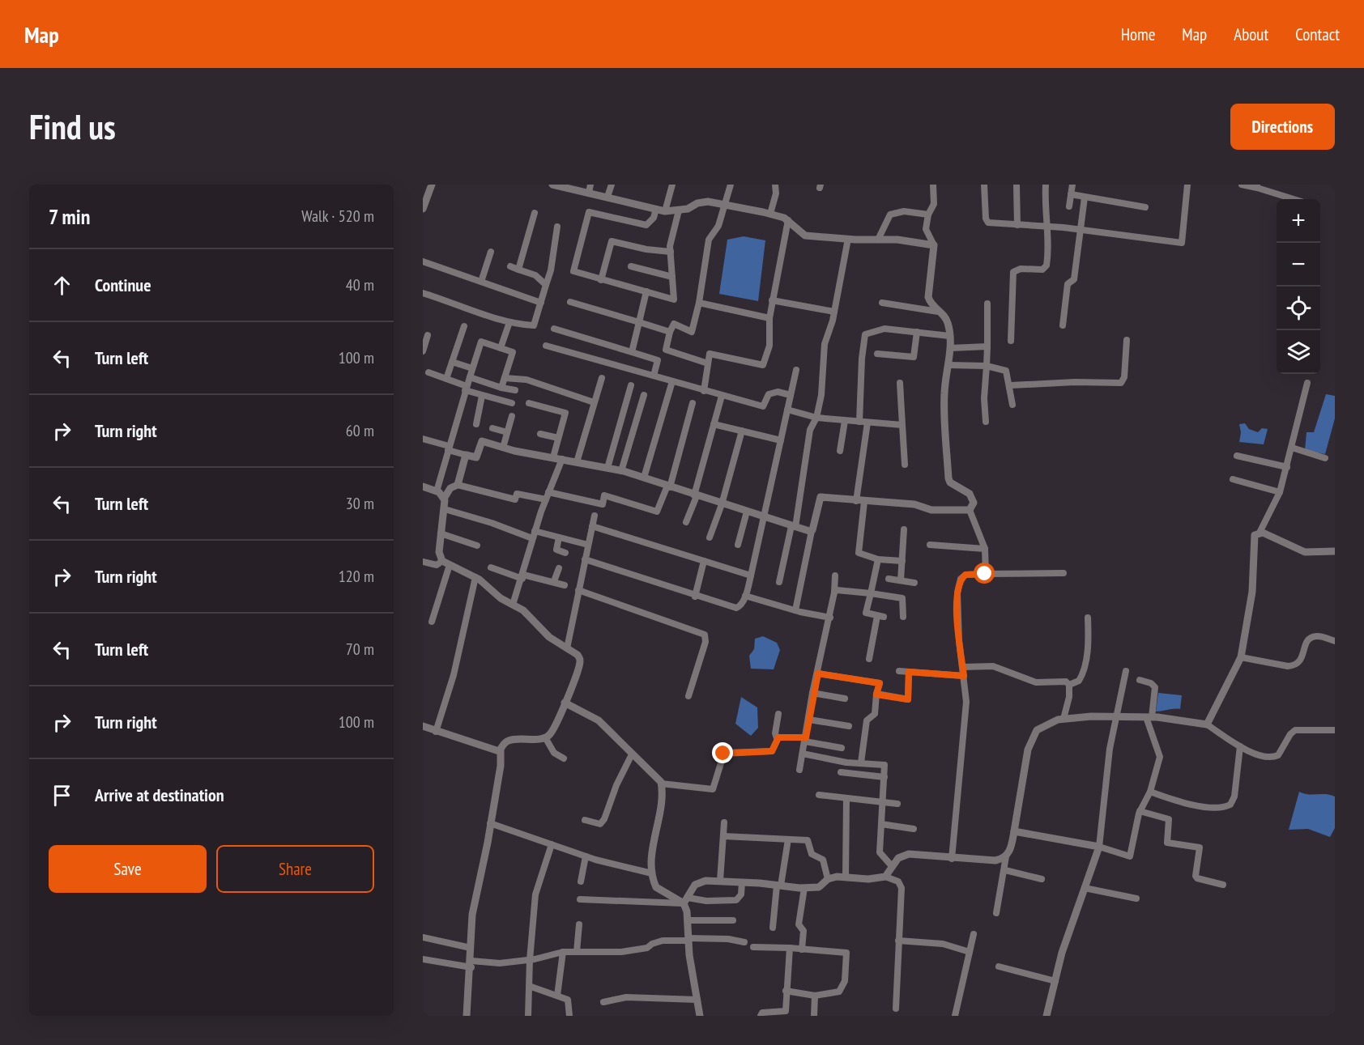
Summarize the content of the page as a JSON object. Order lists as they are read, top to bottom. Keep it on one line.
{"page":{"header":"Map","nav":["Home","Map","About","Contact"],"buttons":["Directions",["Save","Share"]],"title":"Find us","heading":["7 min","Walk · 520 m"],"map_buttons":["+","−"],"list":[["Continue","40 m"],["Turn left","100 m"],["Turn right","60 m"],["Turn left","30 m"],["Turn right","120 m"],["Turn left","70 m"],["Turn right","100 m"],"Arrive at destination"]}}
